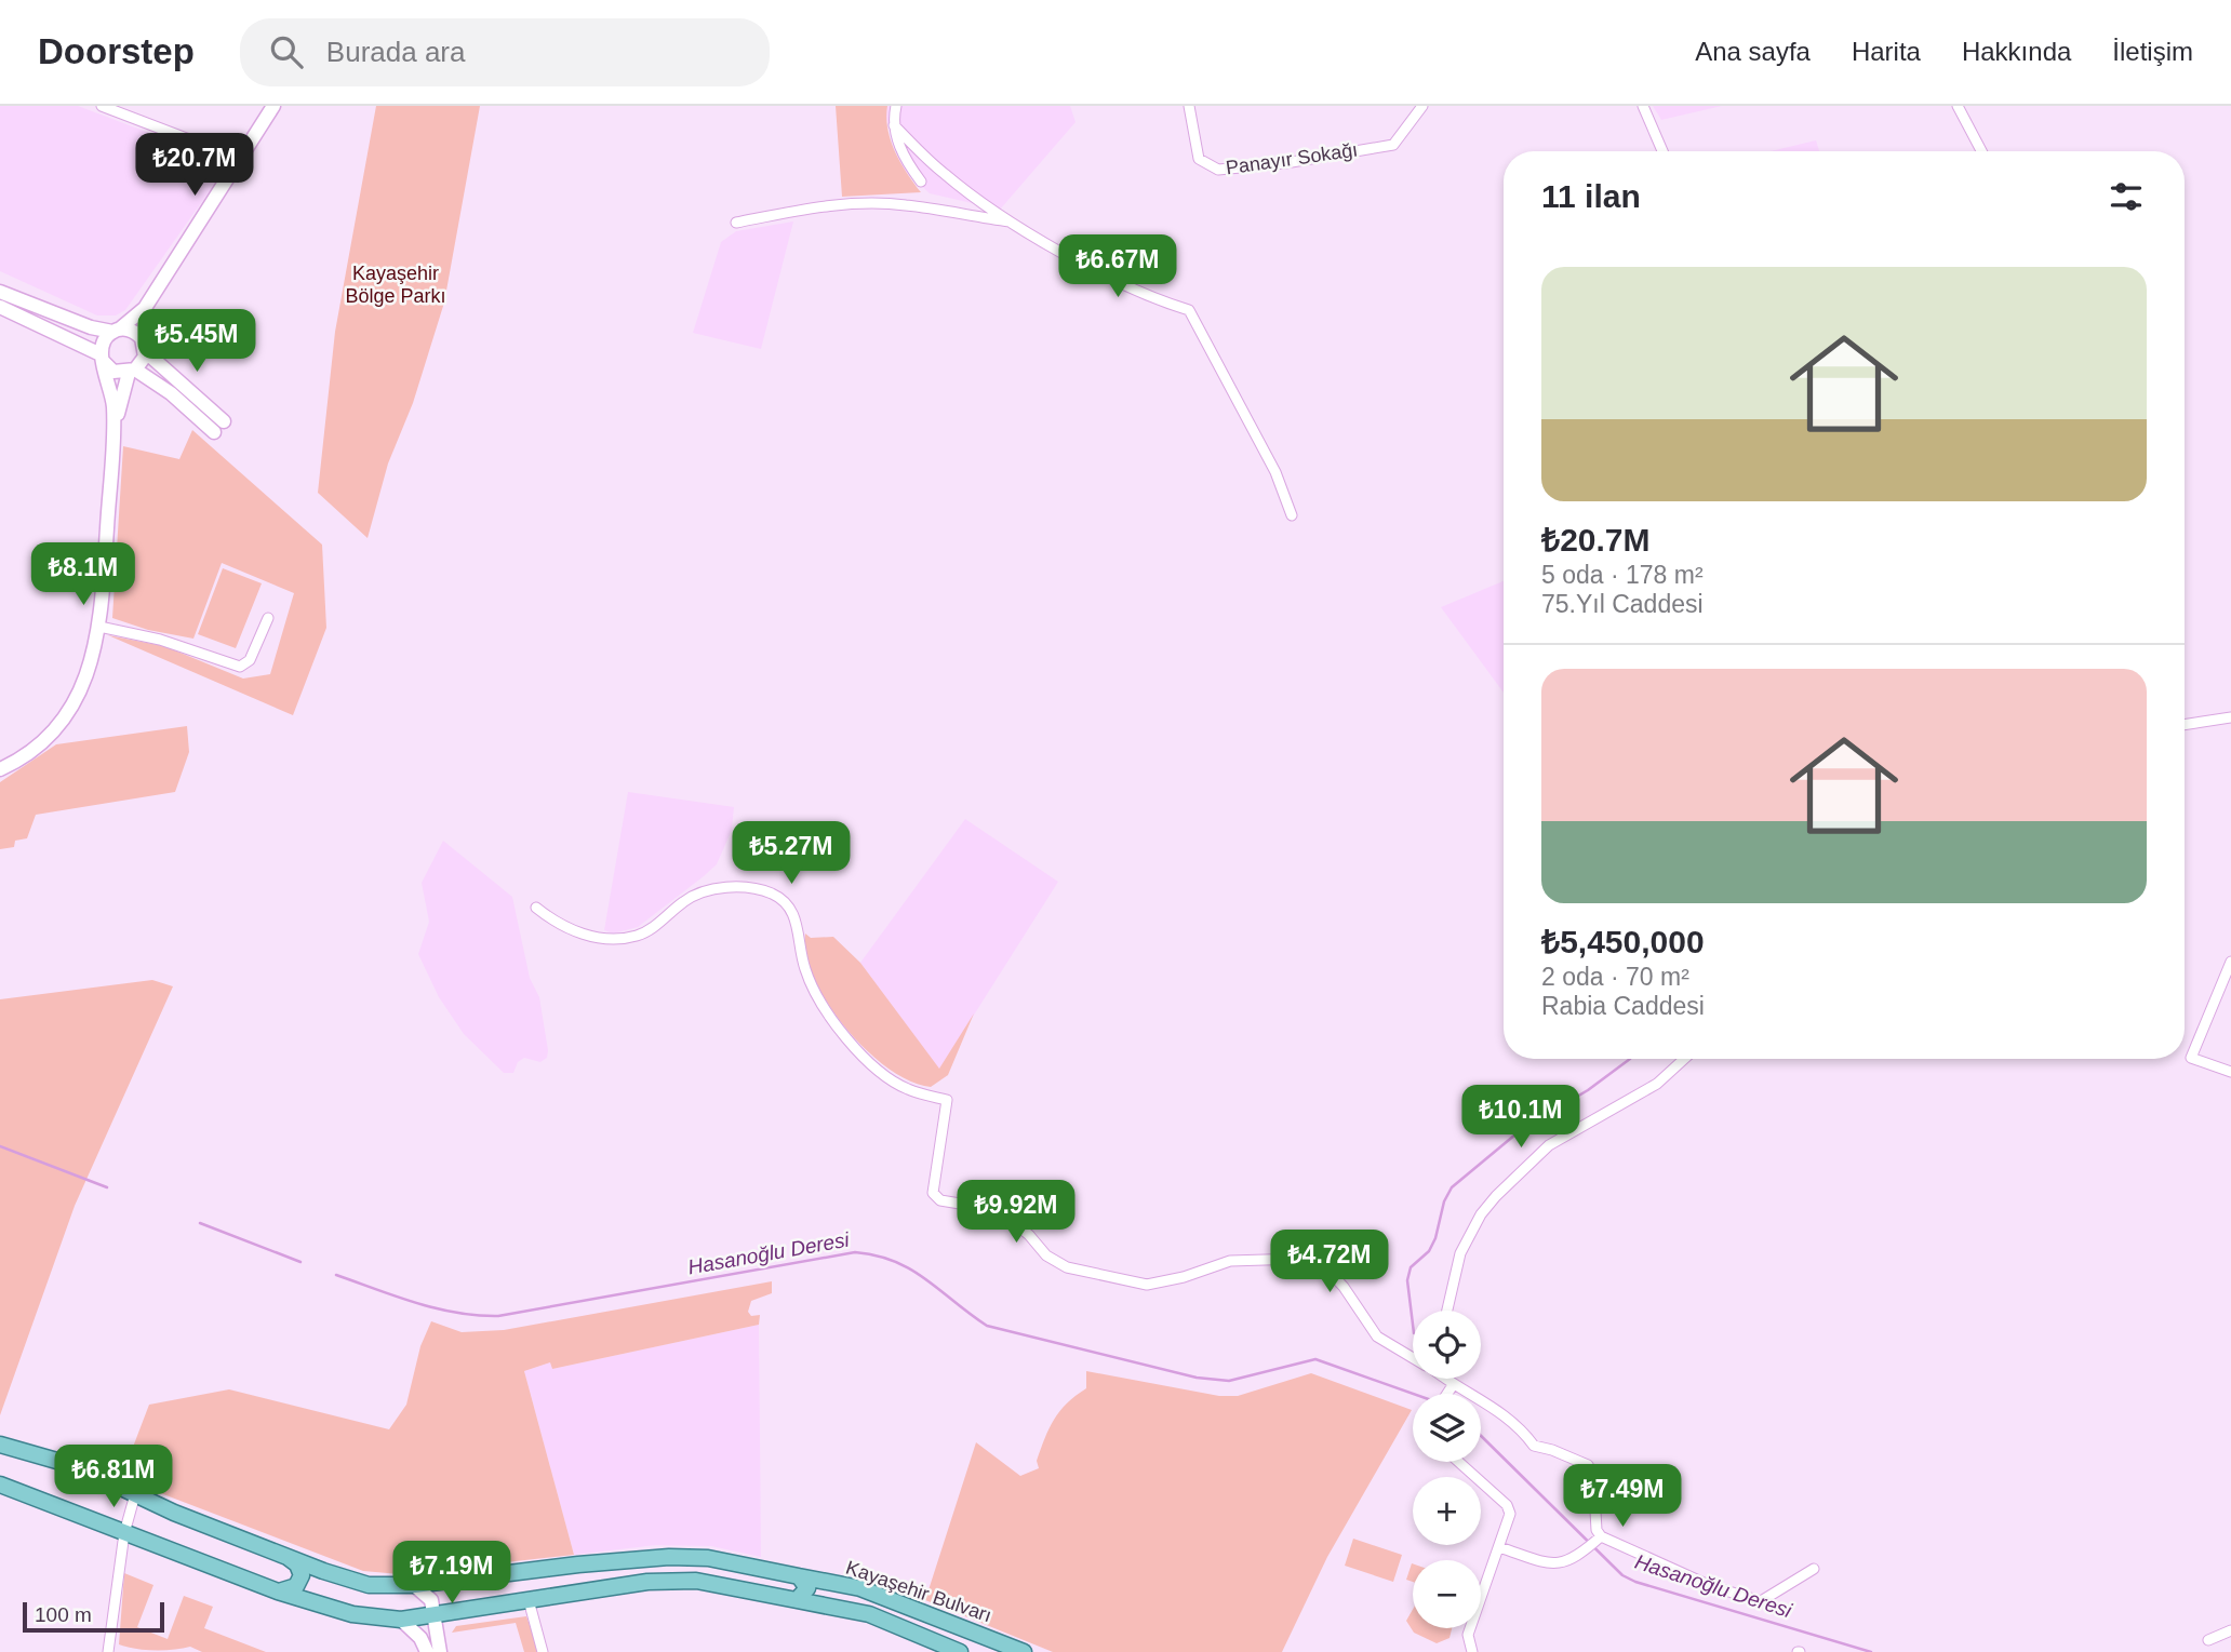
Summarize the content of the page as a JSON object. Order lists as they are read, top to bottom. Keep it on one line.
{"streets":{"main road":["Kayaşehir Bulvarı"],"street":["Panayır Sokağı"]},"water":["Hasanoğlu Deresi"],"parks":["Kayaşehir Bölge Parkı"],"scale_bar":"100 m","page":{"header":"Doorstep","search":"Burada ara","nav":["Ana sayfa","Harita","Hakkında","İletişim"],"price":["₺20.7M","₺6.67M","₺5.45M","₺8.1M","₺5.27M","₺10.1M","₺9.92M","₺4.72M","₺6.81M","₺7.49M","₺7.19M"],"heading":"11 ilan","list":[{"name":"₺20.7M","note":"5 oda · 178 m² · 75.Yıl Caddesi"},{"name":"₺5,450,000","note":"2 oda · 70 m² · Rabia Caddesi"}],"map_buttons":["+","−"],"scale":"100 m"}}
